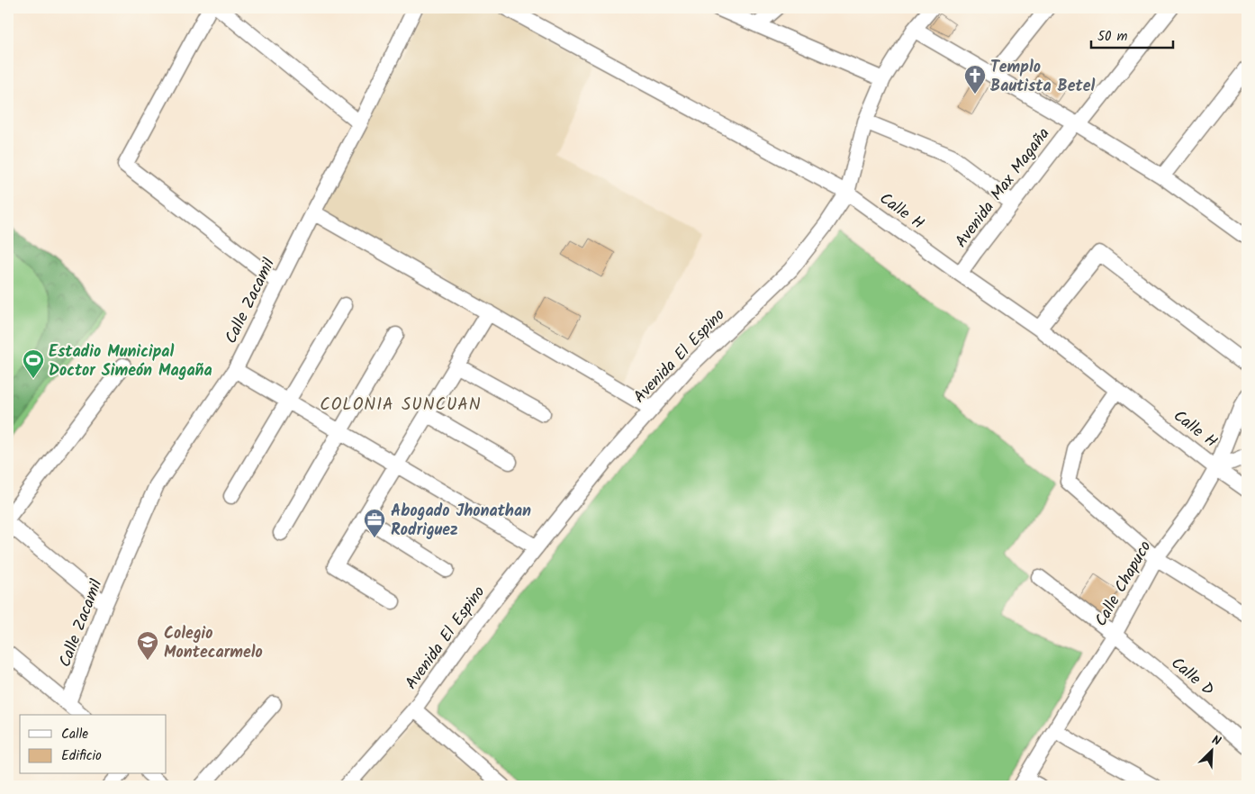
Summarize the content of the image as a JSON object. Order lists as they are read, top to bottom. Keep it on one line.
{"streets":{"street":["Avenida Max Magaña","Calle H","Calle Zacamil","Avenida El Espino","Calle Chapuco","Calle D"]},"crossings":[["Avenida Max Magaña","Calle H"],["Calle H","Avenida El Espino"],["Calle H","Calle Chapuco"],["Calle Chapuco","Calle D"]],"districts":["COLONIA SUNCUAN"],"places":{"church":["Templo Bautista Betel"],"sports":["Estadio Municipal Doctor Simeón Magaña"],"office":["Abogado Jhonathan Rodriguez"],"school or university":["Colegio Montecarmelo"]},"legend":["Calle","Edificio"],"scale_bar":"50 m","north":"top right"}
